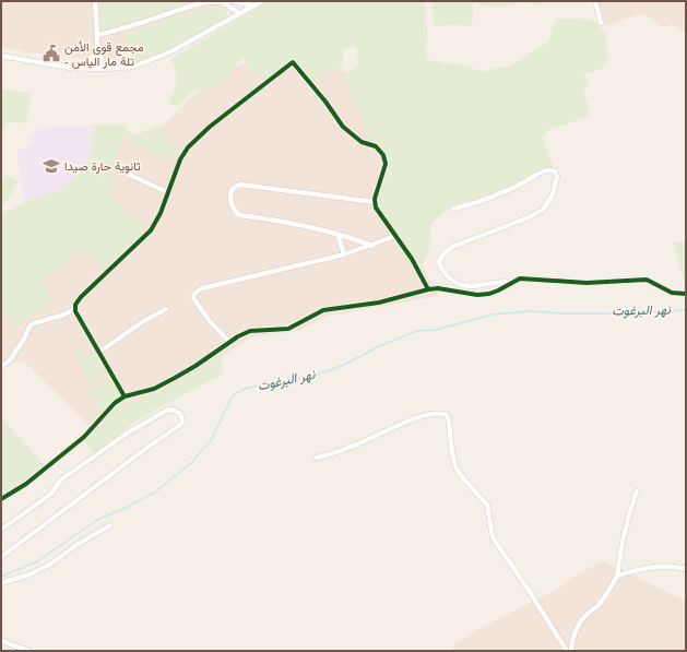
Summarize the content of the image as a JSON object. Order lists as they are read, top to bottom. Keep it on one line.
{"water":["نهر البرغوت"],"places":{"public building":["مجمع قوى الأمن - تلة مار الياس"],"school or university":["ثانوية حارة صيدا"]}}
